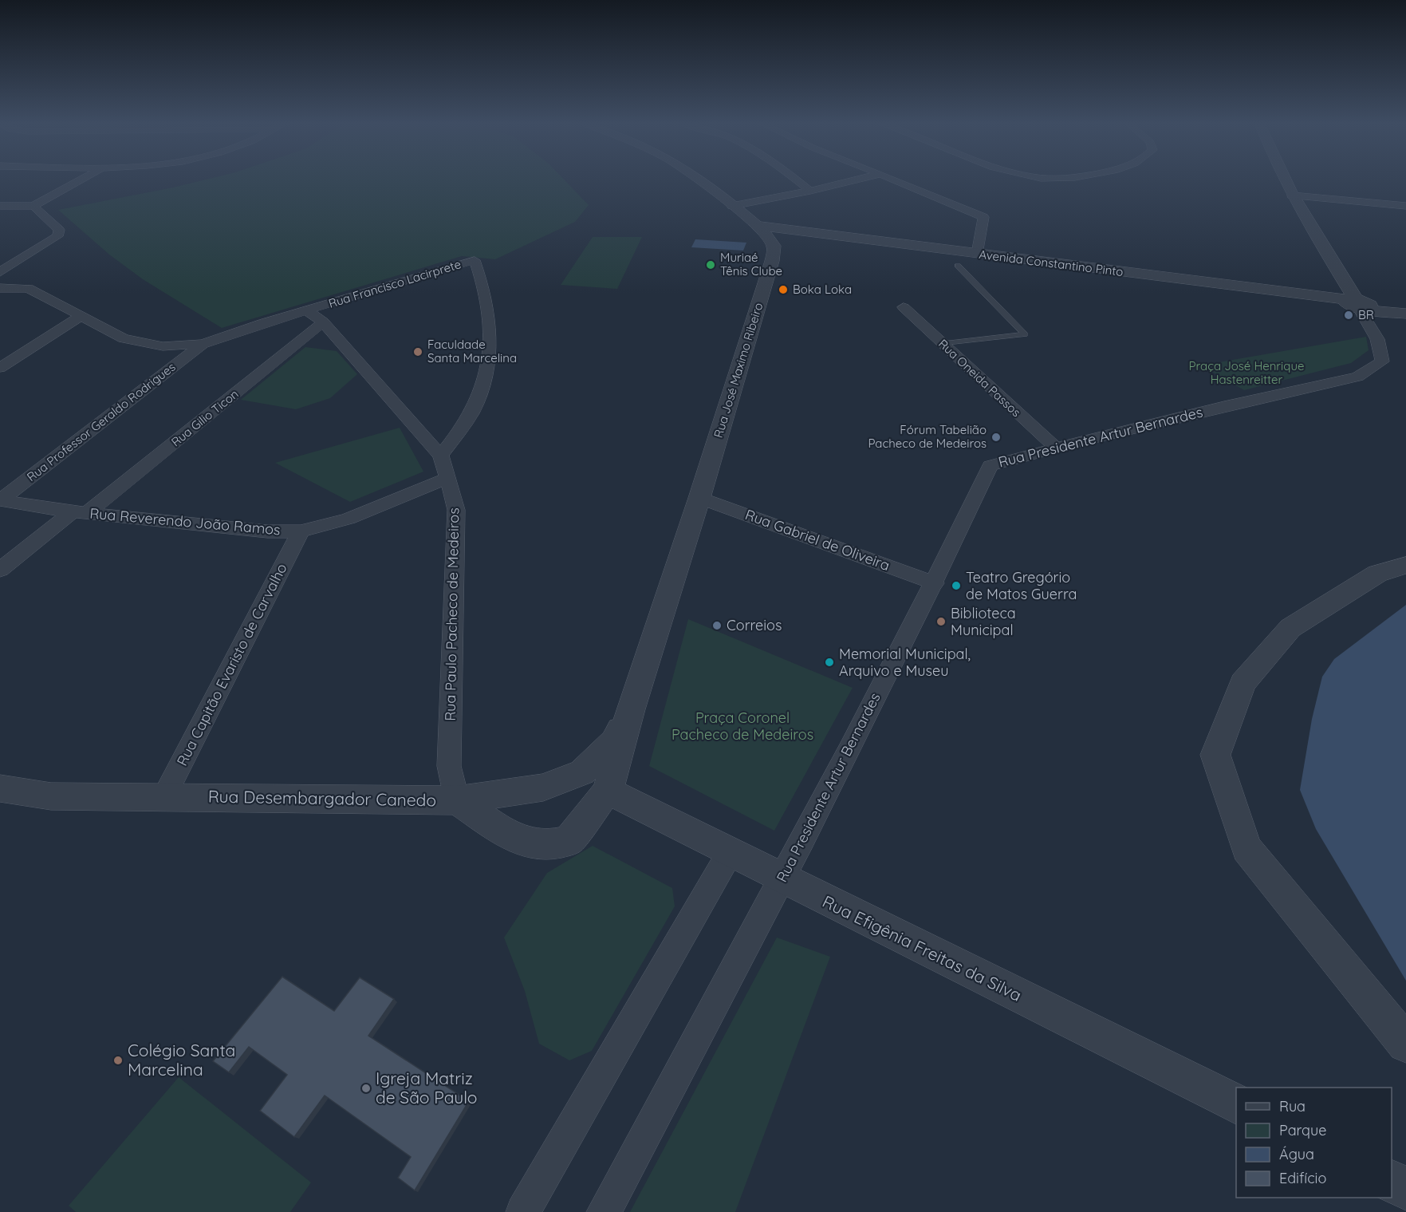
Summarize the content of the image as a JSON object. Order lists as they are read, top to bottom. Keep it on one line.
{"streets":{"street":["Avenida Constantino Pinto","Rua Francisco Lacirprete","Rua José Maximo Ribeiro","Rua Oneida Passos","Rua Gilio Ticon","Rua Professor Geraldo Rodrigues","Rua Presidente Artur Bernardes","Rua Reverendo João Ramos","Rua Gabriel de Oliveira","Rua Paulo Pacheco de Medeiros","Rua Capitão Evaristo de Carvalho","Rua Desembargador Canedo","Rua Efigênia Freitas da Silva"]},"crossings":[["Avenida Constantino Pinto","Rua José Maximo Ribeiro"],["Avenida Constantino Pinto","Rua Presidente Artur Bernardes"],["Rua Francisco Lacirprete","Rua Professor Geraldo Rodrigues"],["Rua Francisco Lacirprete","Rua Paulo Pacheco de Medeiros"],["Rua José Maximo Ribeiro","Rua Gabriel de Oliveira"],["Rua Oneida Passos","Rua Presidente Artur Bernardes"],["Rua Gilio Ticon","Rua Reverendo João Ramos"],["Rua Gilio Ticon","Rua Paulo Pacheco de Medeiros"],["Rua Professor Geraldo Rodrigues","Rua Reverendo João Ramos"],["Rua Presidente Artur Bernardes","Rua Gabriel de Oliveira"],["Rua Presidente Artur Bernardes","Rua Efigênia Freitas da Silva"],["Rua Reverendo João Ramos","Rua Paulo Pacheco de Medeiros"],["Rua Reverendo João Ramos","Rua Capitão Evaristo de Carvalho"],["Rua Paulo Pacheco de Medeiros","Rua Desembargador Canedo"],["Rua Capitão Evaristo de Carvalho","Rua Desembargador Canedo"],["Rua Desembargador Canedo","Rua Efigênia Freitas da Silva"]],"parks":["Praça José Henrique Hastenreitter","Praça Coronel Pacheco de Medeiros"],"places":["Muriaé Tênis Clube","Boka Loka","BR","Faculdade Santa Marcelina","Fórum Tabelião Pacheco de Medeiros","Teatro Gregório de Matos Guerra","Biblioteca Municipal","Correios","Memorial Municipal, Arquivo e Museu","Colégio Santa Marcelina","Igreja Matriz de São Paulo"],"legend":["Rua","Parque","Água","Edifício"]}
